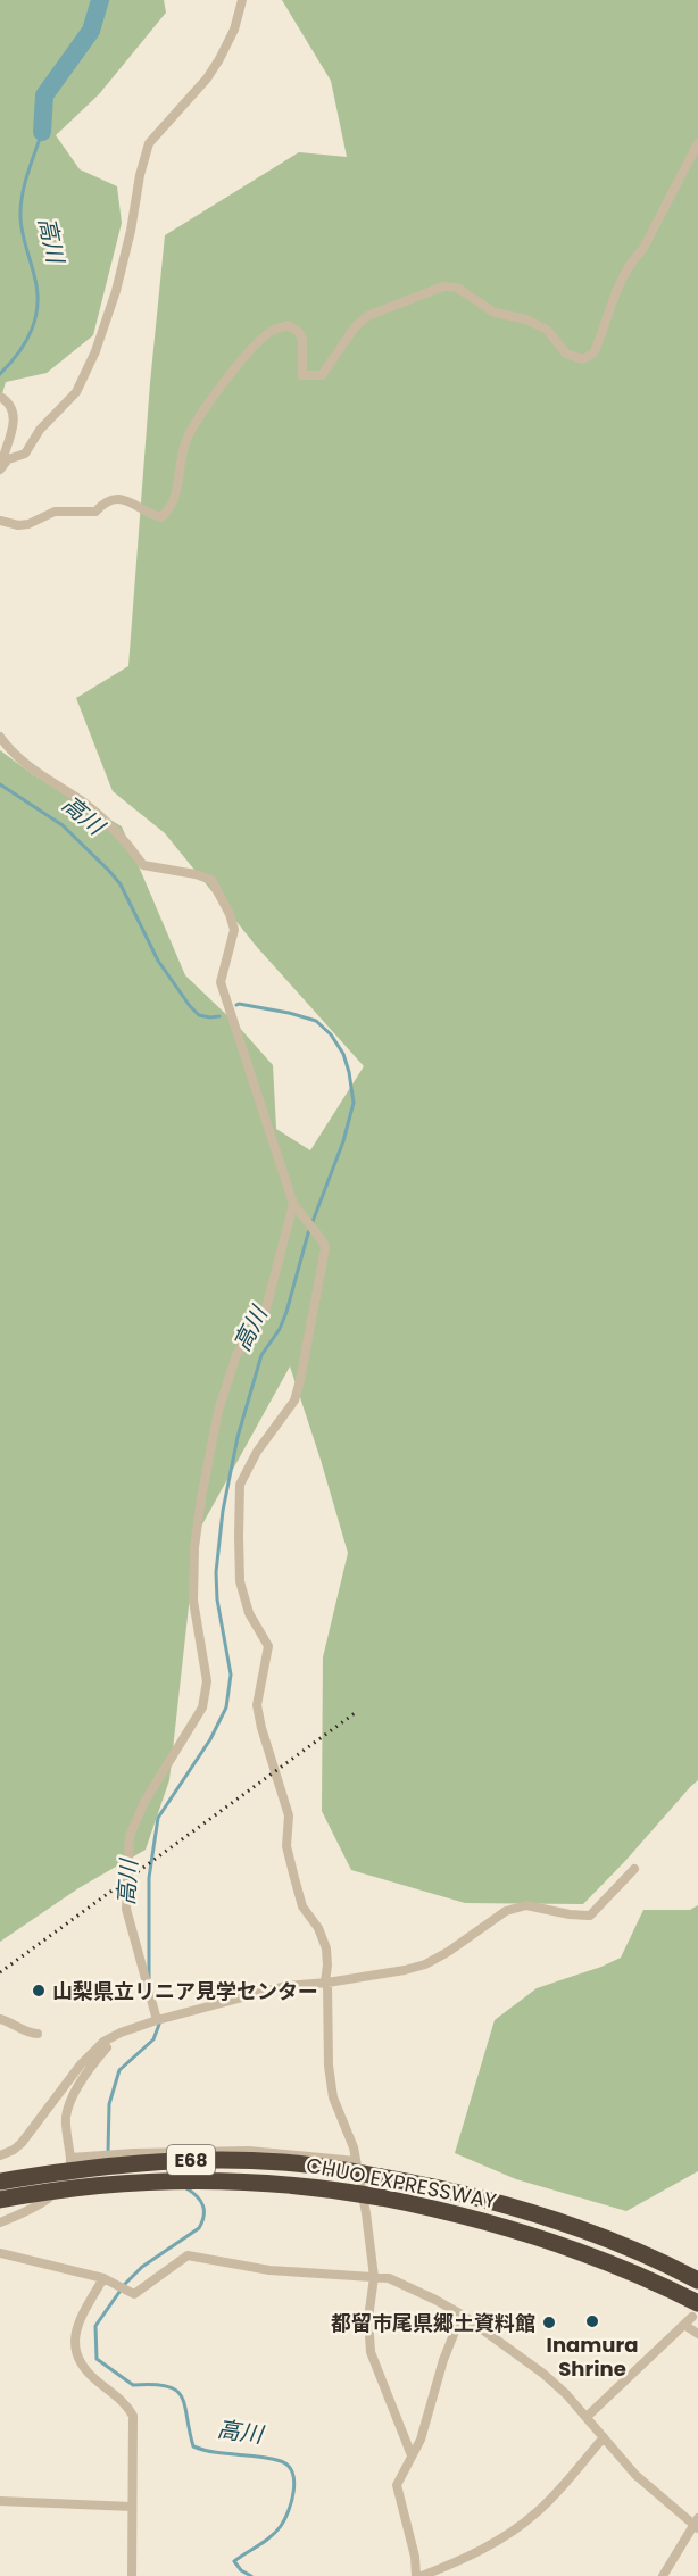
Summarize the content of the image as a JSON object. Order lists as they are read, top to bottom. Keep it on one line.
{"streets":{"highway":["E68","CHUO EXPRESSWAY"]},"water":["高川"],"places":["山梨県立リニア見学センター","Inamura Shrine","都留市尾県郷土資料館"]}
